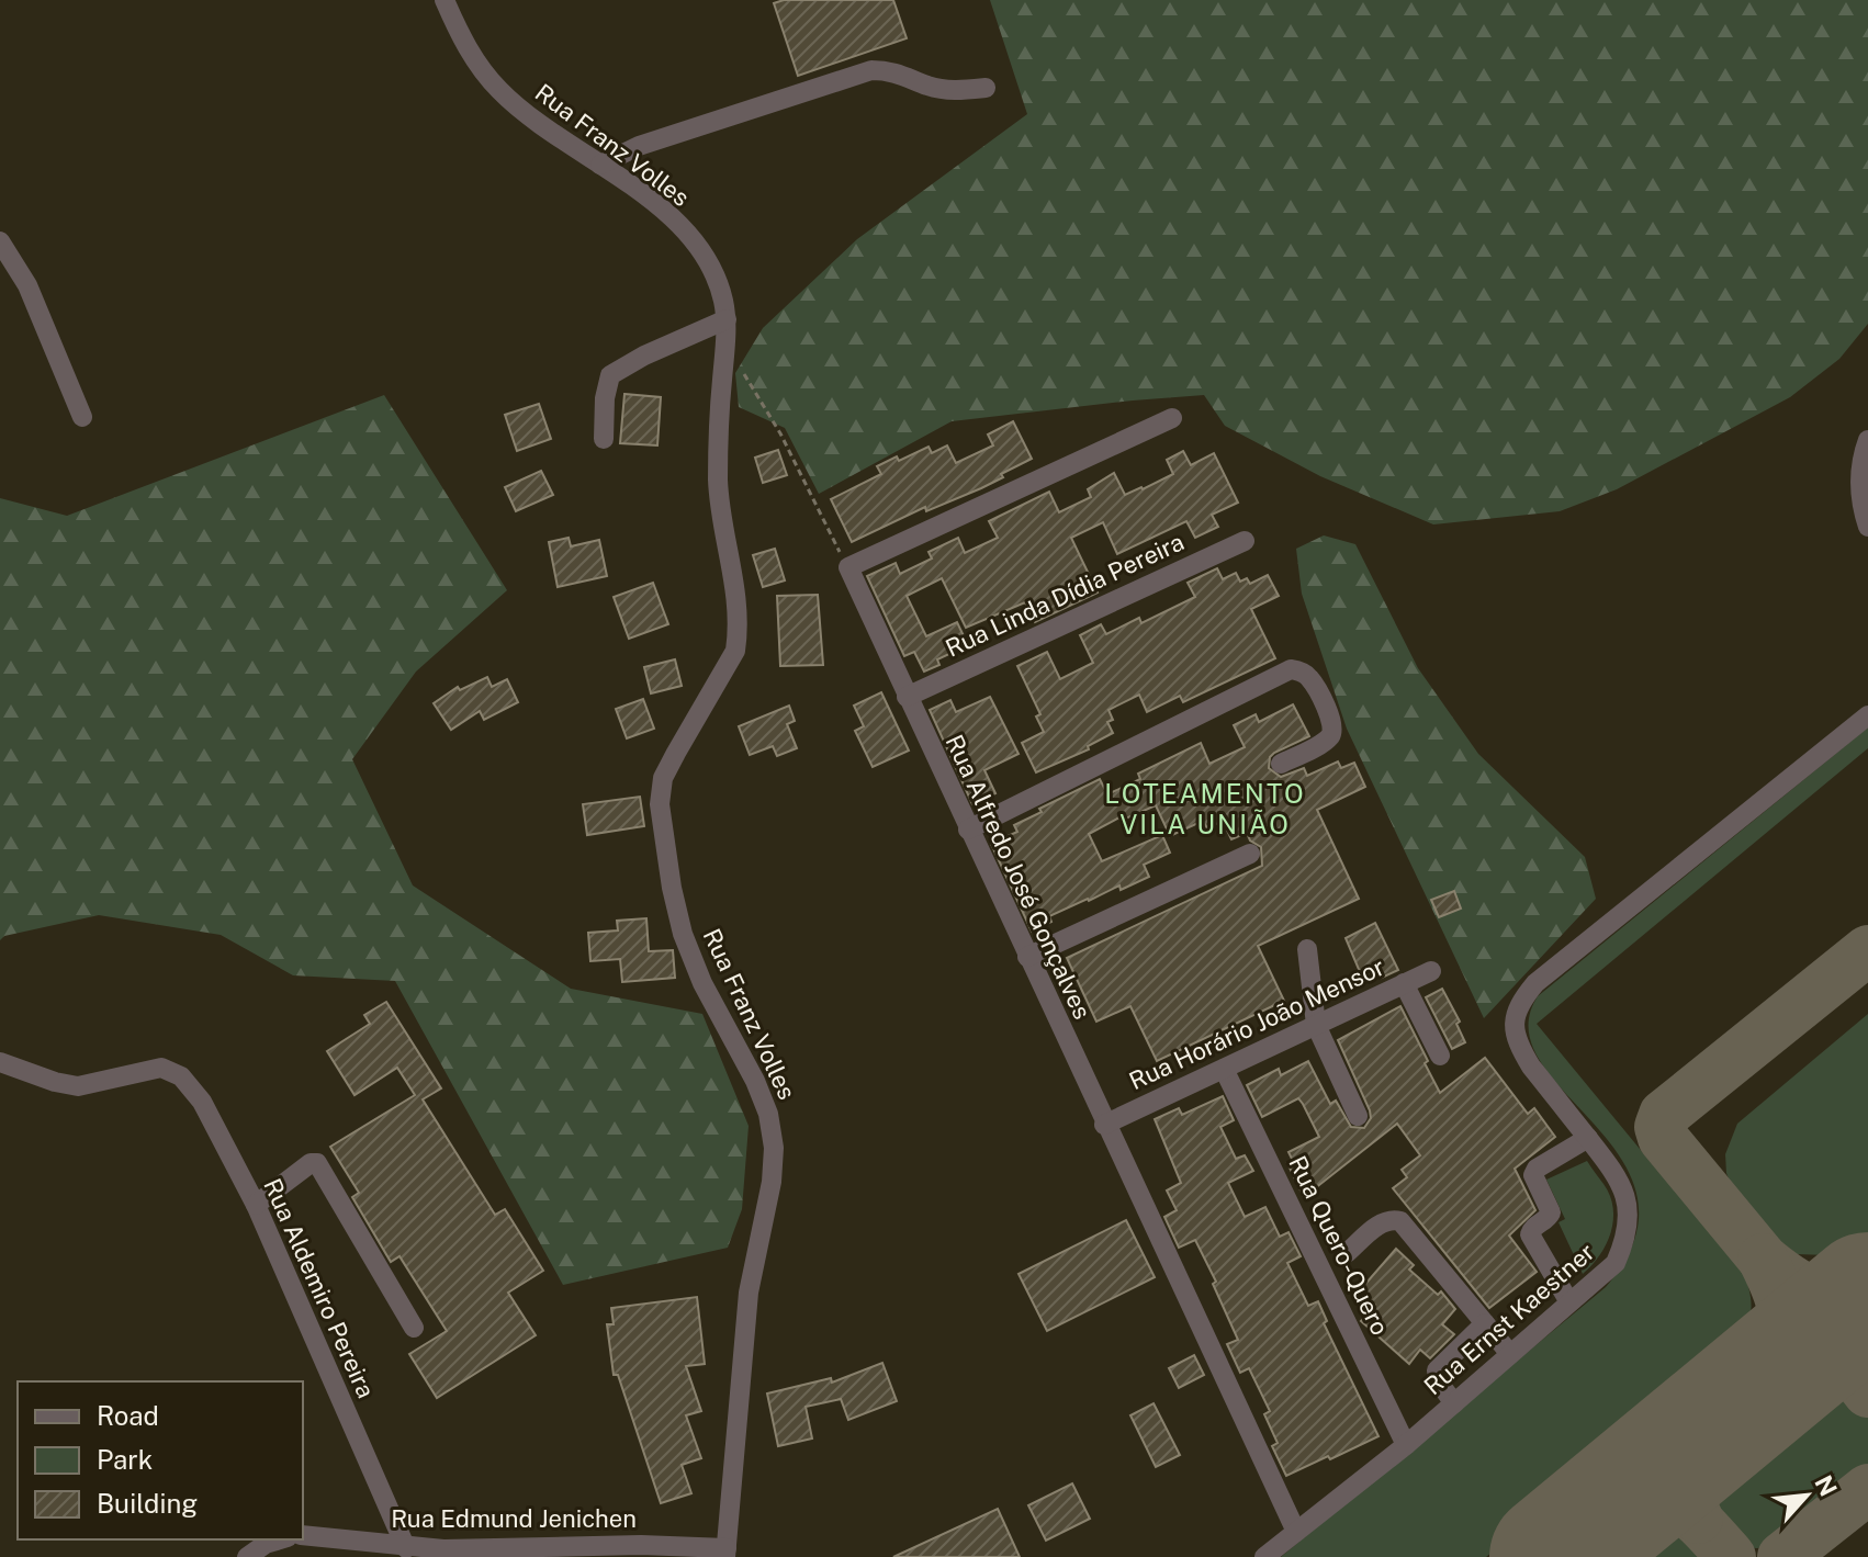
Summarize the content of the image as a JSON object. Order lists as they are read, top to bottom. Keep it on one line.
{"streets":{"street":["Rua Franz Volles","Rua Linda Dídia Pereira","Rua Alfredo José Gonçalves","Rua Horário João Mensor","Rua Quero-Quero","Rua Aldemiro Pereira","Rua Ernst Kaestner","Rua Edmund Jenichen"]},"crossings":[["Rua Franz Volles","Rua Edmund Jenichen"],["Rua Linda Dídia Pereira","Rua Alfredo José Gonçalves"],["Rua Alfredo José Gonçalves","Rua Horário João Mensor"],["Rua Alfredo José Gonçalves","Rua Ernst Kaestner"],["Rua Horário João Mensor","Rua Quero-Quero"],["Rua Quero-Quero","Rua Ernst Kaestner"],["Rua Aldemiro Pereira","Rua Edmund Jenichen"]],"districts":["LOTEAMENTO VILA UNIÃO"],"legend":["Road","Park","Building"],"north":"top right"}
